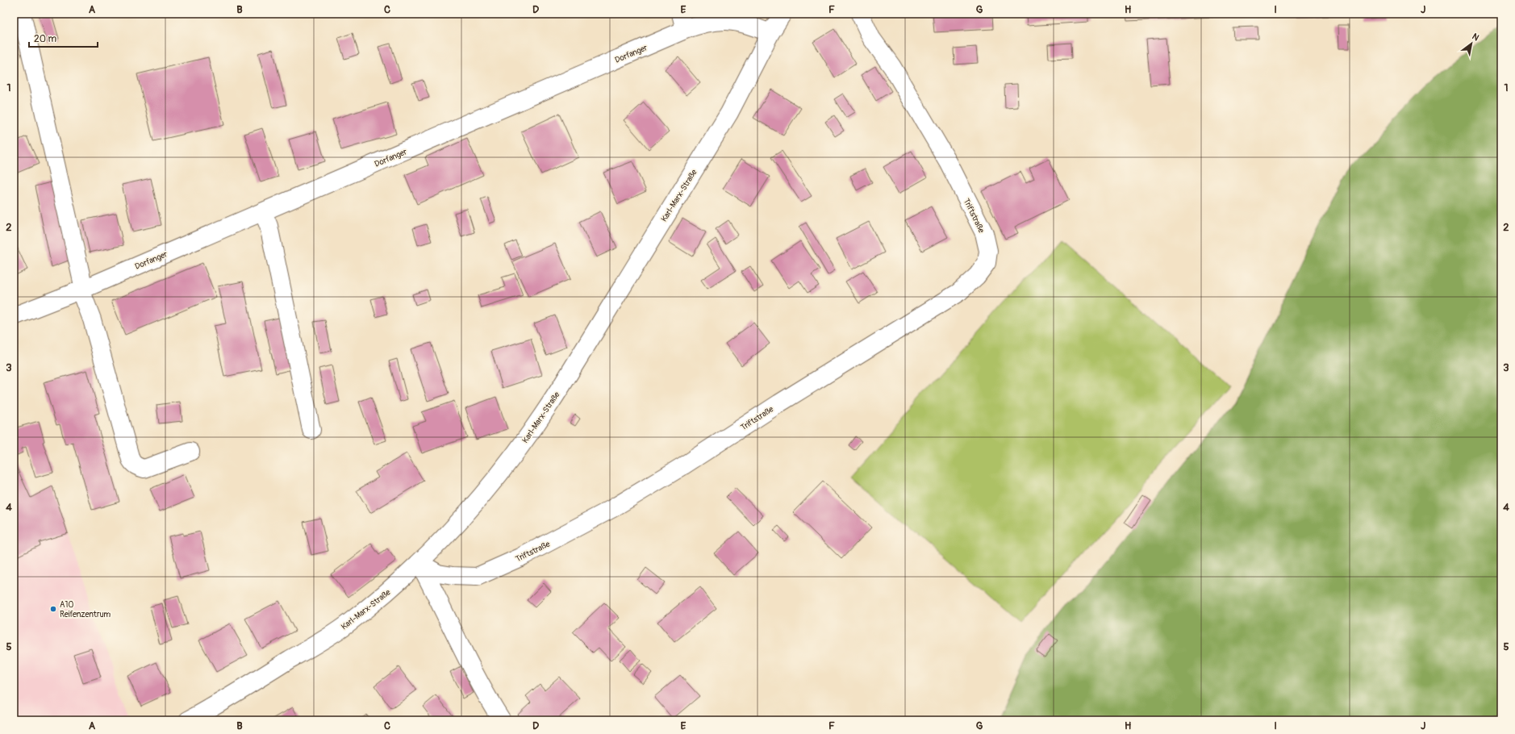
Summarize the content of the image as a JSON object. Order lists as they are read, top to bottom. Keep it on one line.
{"streets":{"street":["Dorfanger","Karl-Marx-Straße","Triftstraße"]},"crossings":[["Dorfanger","Karl-Marx-Straße"],["Karl-Marx-Straße","Triftstraße"]],"places":["A10 Reifenzentrum"],"scale_bar":"20 m","north":"top right","grid":{"columns":["A","B","C","D","E","F","G","H","I","J"],"rows":["1","2","3","4","5"]}}
